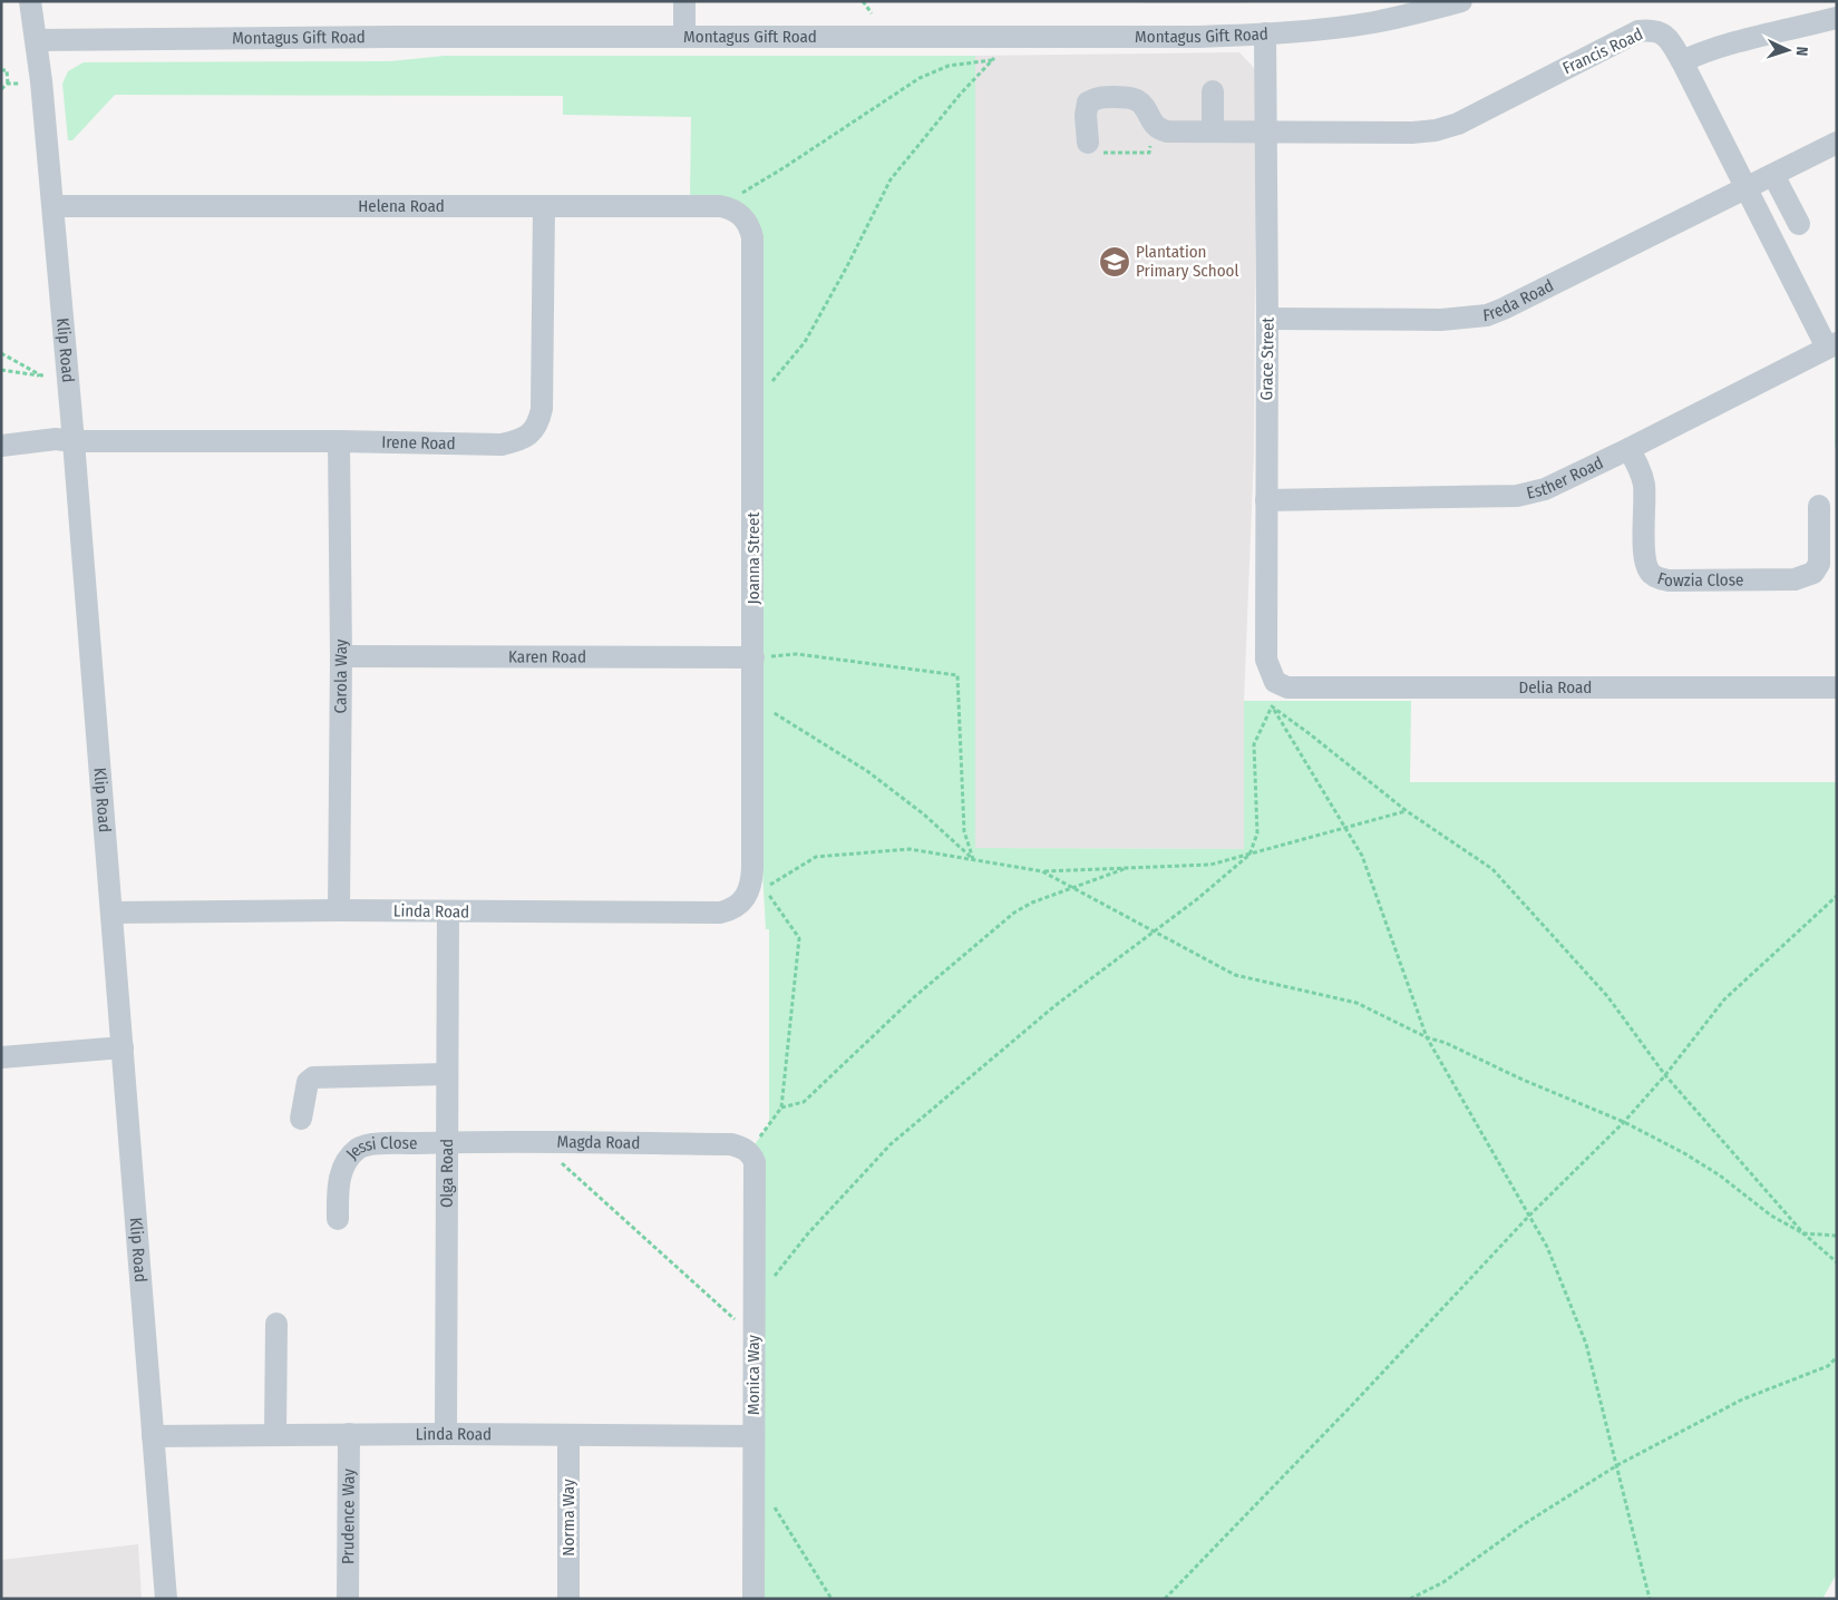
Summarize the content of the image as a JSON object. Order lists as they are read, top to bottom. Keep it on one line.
{"streets":{"street":["Montagus Gift Road","Francis Road","Helena Road","Freda Road","Klip Road","Grace Street","Irene Road","Esther Road","Joanna Street","Fowzia Close","Karen Road","Carola Way","Delia Road","Linda Road","Magda Road","Jessi Close","Olga Road","Monica Way","Prudence Way","Norma Way"]},"crossings":[["Montagus Gift Road","Klip Road"],["Montagus Gift Road","Grace Street"],["Francis Road","Freda Road"],["Francis Road","Grace Street"],["Francis Road","Esther Road"],["Helena Road","Klip Road"],["Helena Road","Irene Road"],["Helena Road","Joanna Street"],["Freda Road","Grace Street"],["Klip Road","Irene Road"],["Klip Road","Linda Road"],["Grace Street","Esther Road"],["Grace Street","Delia Road"],["Irene Road","Carola Way"],["Esther Road","Fowzia Close"],["Joanna Street","Karen Road"],["Joanna Street","Linda Road"],["Karen Road","Carola Way"],["Carola Way","Linda Road"],["Linda Road","Olga Road"],["Linda Road","Monica Way"],["Linda Road","Prudence Way"],["Linda Road","Norma Way"],["Magda Road","Jessi Close"],["Magda Road","Olga Road"],["Magda Road","Monica Way"],["Jessi Close","Olga Road"]],"places":{"school or university":["Plantation Primary School"]},"north":"right"}
